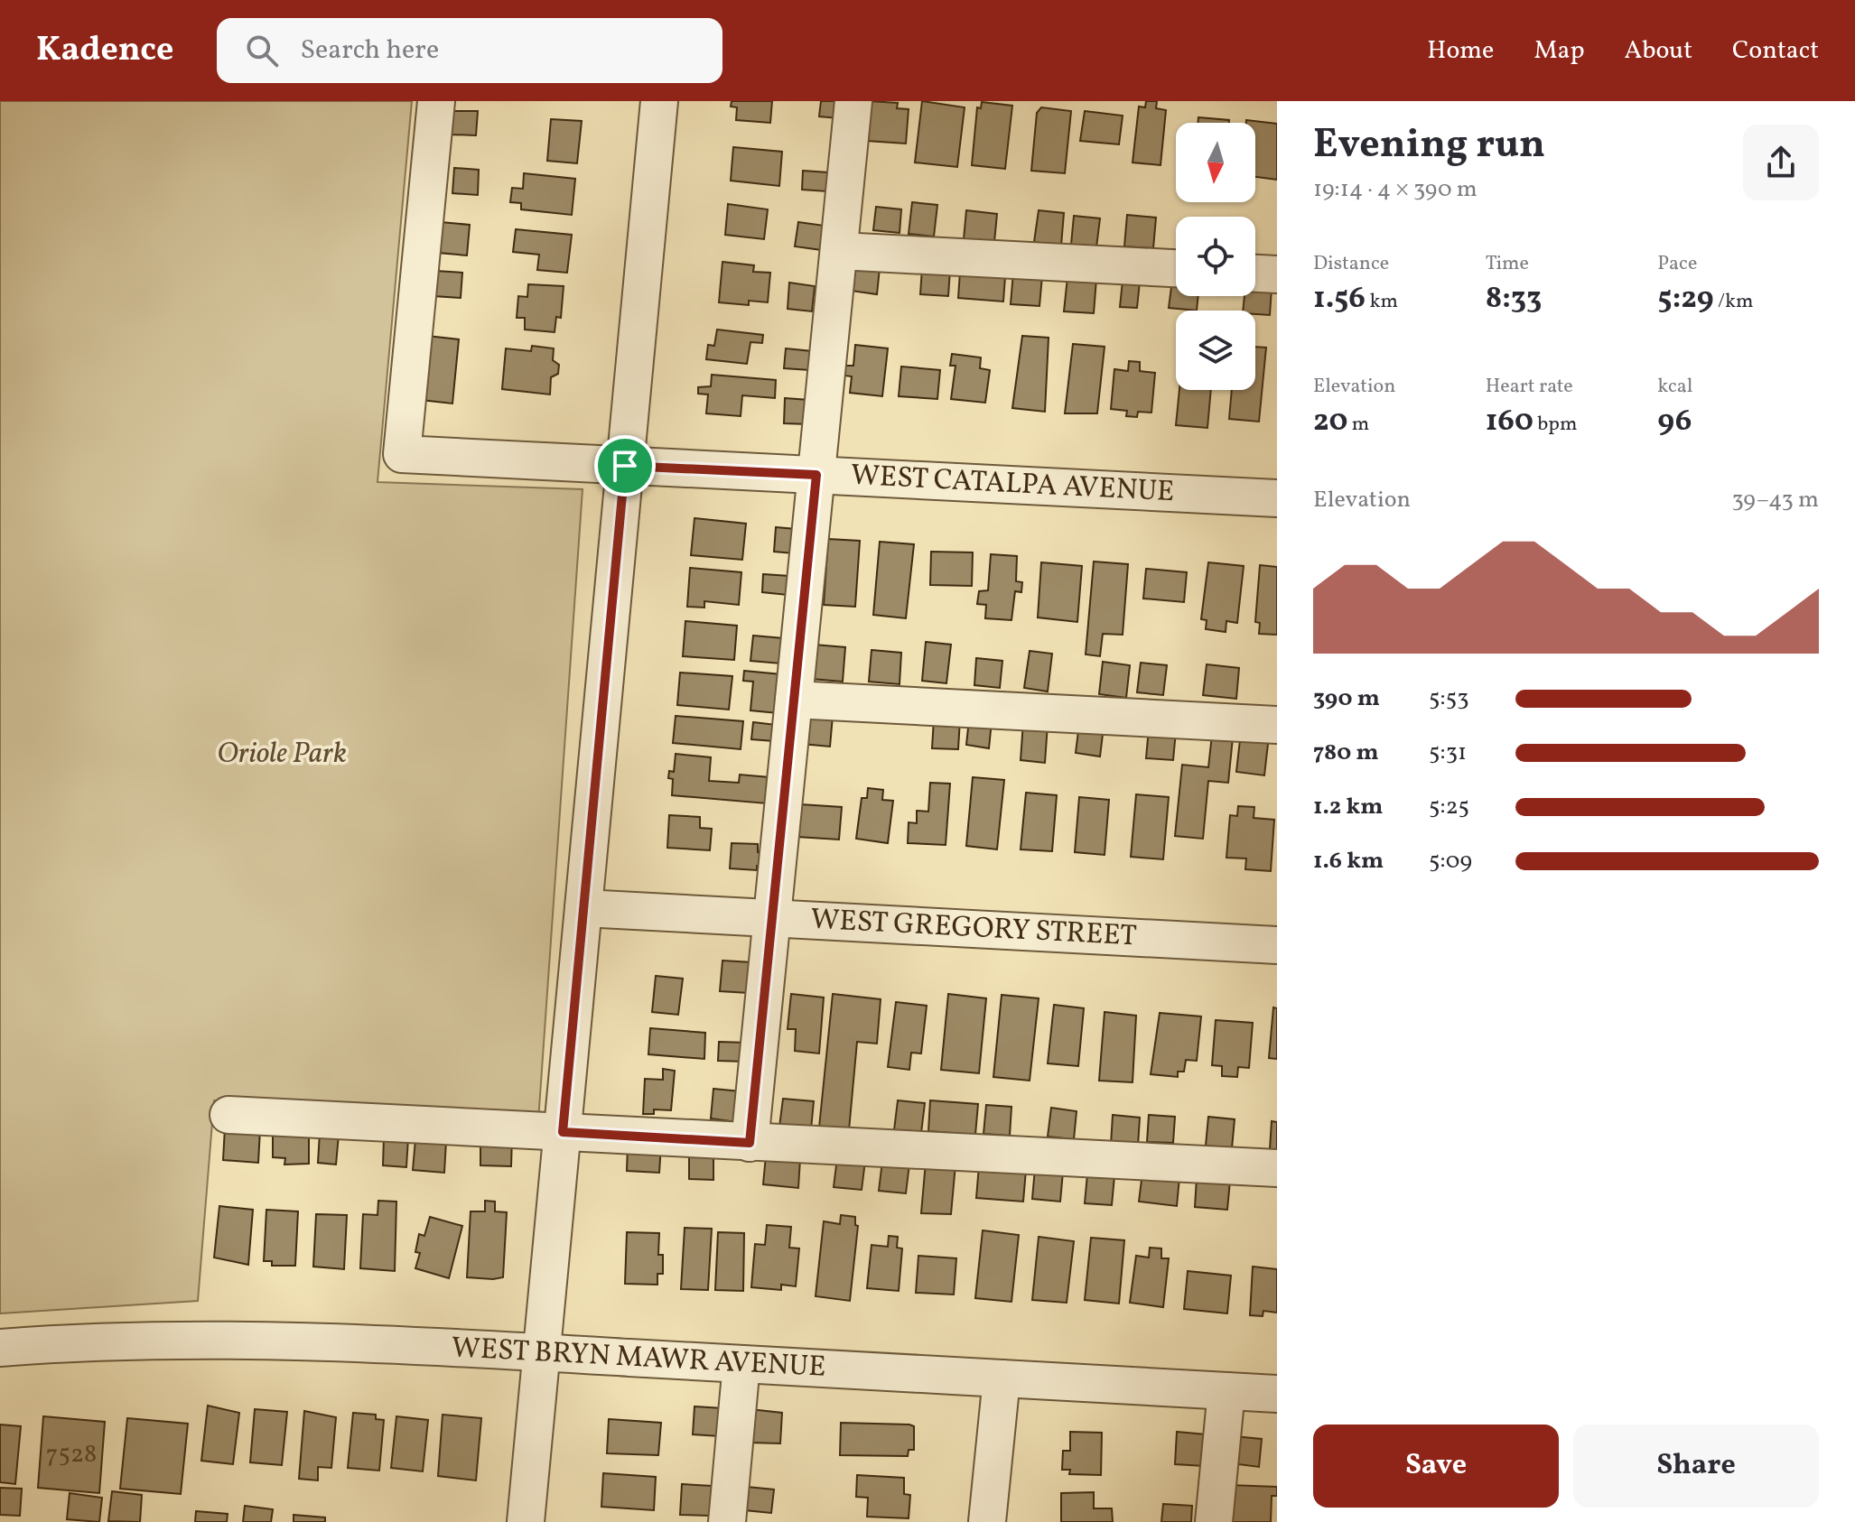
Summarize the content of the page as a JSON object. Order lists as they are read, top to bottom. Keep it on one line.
{"streets":{"street":["WEST CATALPA AVENUE","WEST GREGORY STREET","WEST BRYN MAWR AVENUE"]},"parks":["Oriole Park"],"house_numbers":["7528"],"north":"bottom","page":{"header":"Kadence","search":"Search here","nav":["Home","Map","About","Contact"],"heading":["Evening run","19:14 · 4 × 390 m"],"stats":[["Distance","1.56 km"],["Time","8:33"],["Pace","5:29 /km"],["Elevation","20 m"],["Heart rate","160 bpm"],["kcal","96"]],"chart":["Elevation","39–43 m"],"list":[{"name":"390 m","note":"5:53"},{"name":"780 m","note":"5:31"},{"name":"1.2 km","note":"5:25"},{"name":"1.6 km","note":"5:09"}],"buttons":["Save","Share"]}}
